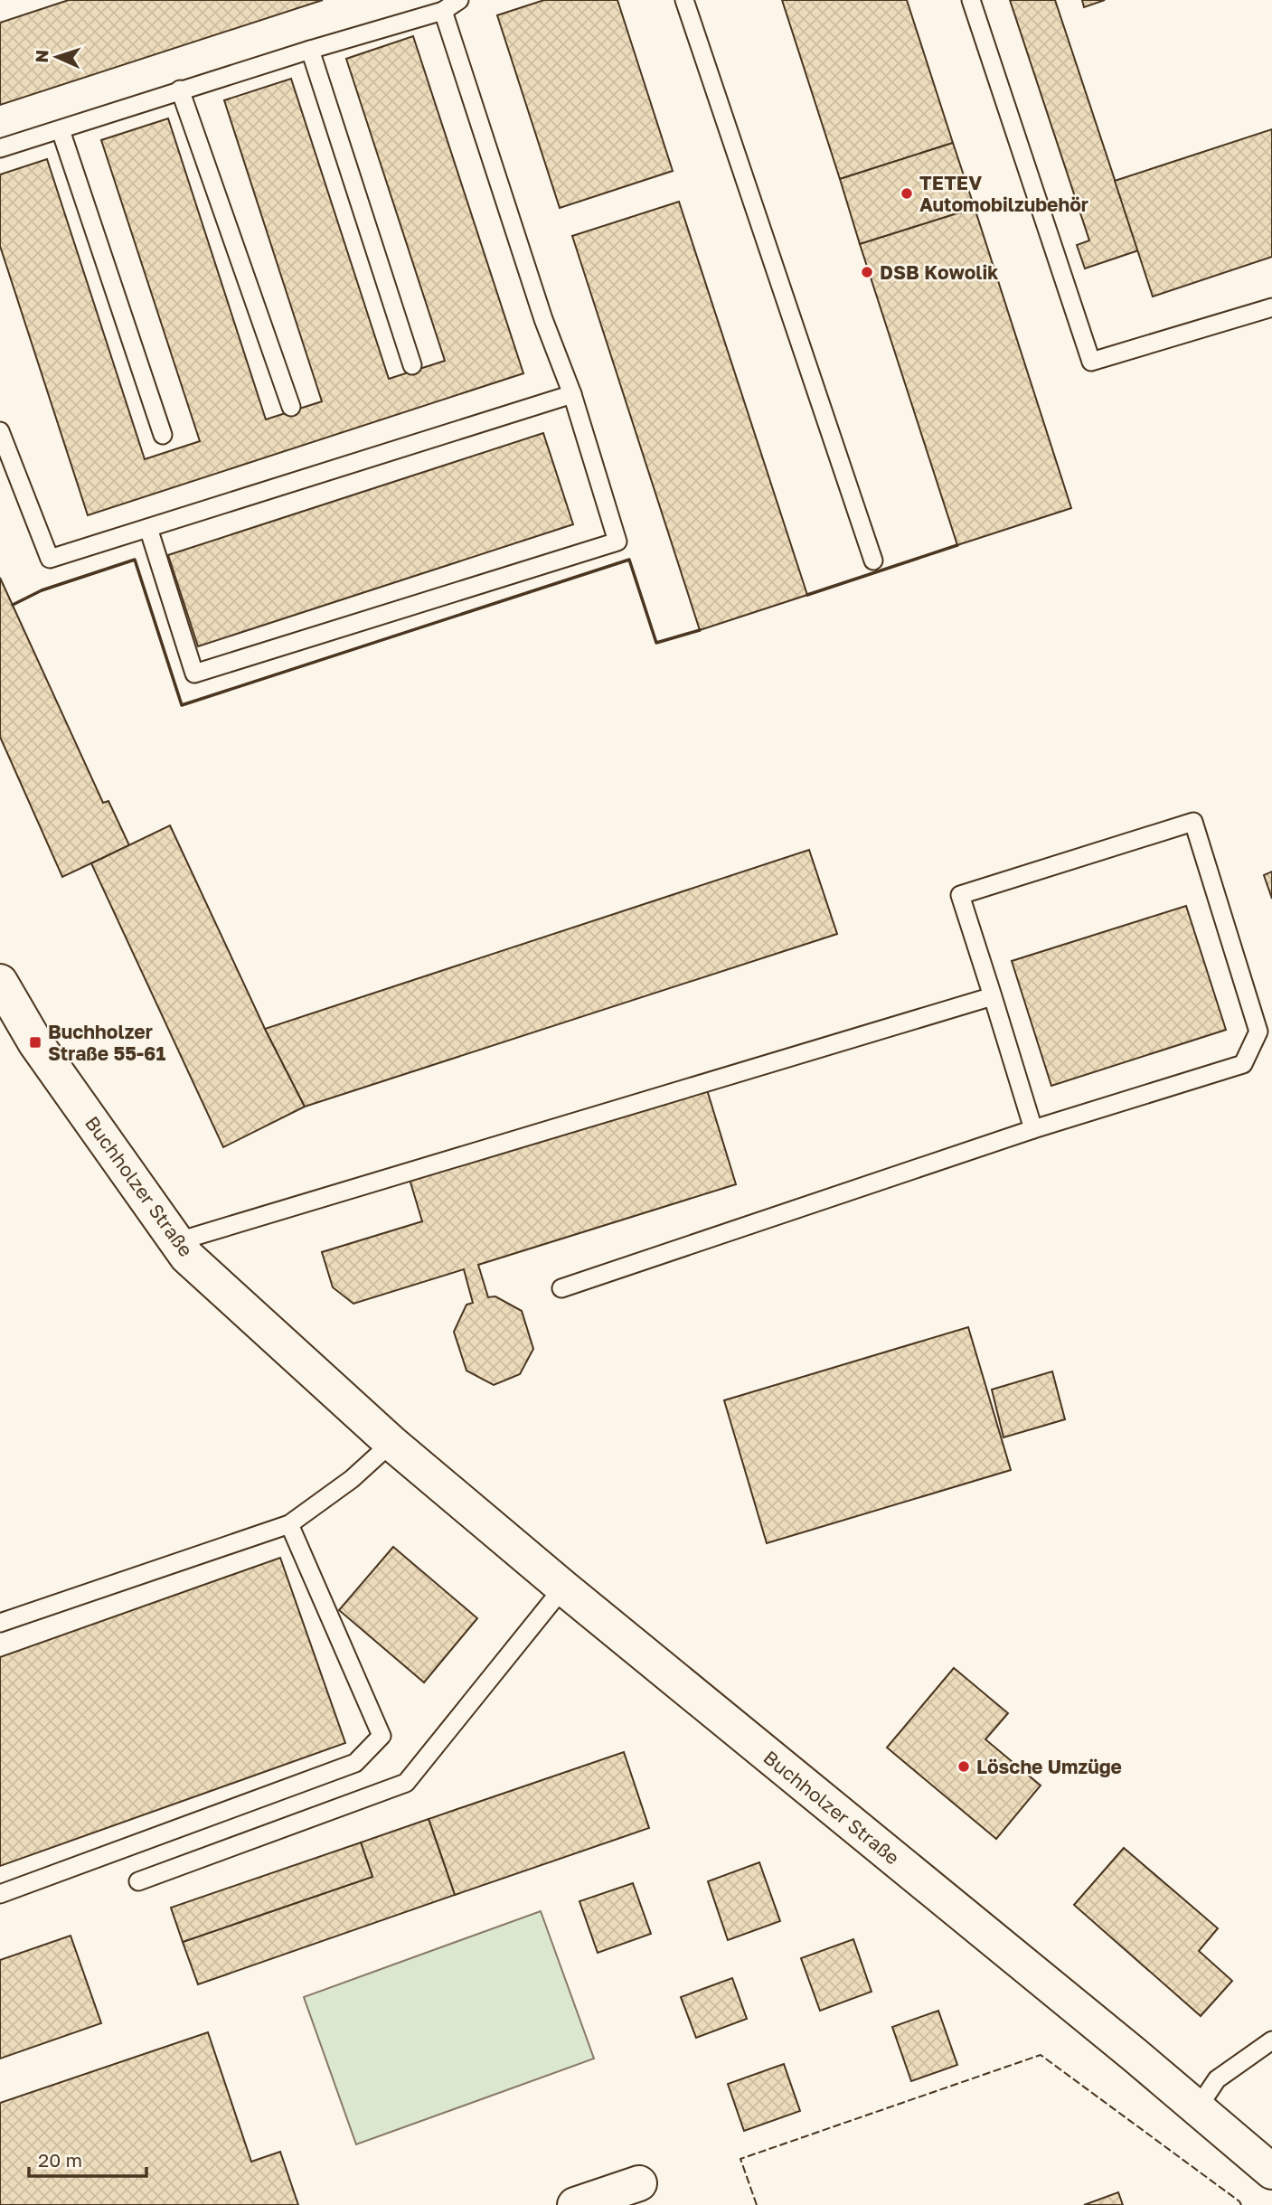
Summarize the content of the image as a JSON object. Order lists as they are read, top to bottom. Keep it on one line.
{"streets":{"street":["Buchholzer Straße"]},"places":{"other":["TETEV Automobilzubehör","DSB Kowolik","Lösche Umzüge"],"transit":["Buchholzer Straße 55-61"]},"scale_bar":"20 m","north":"left"}
